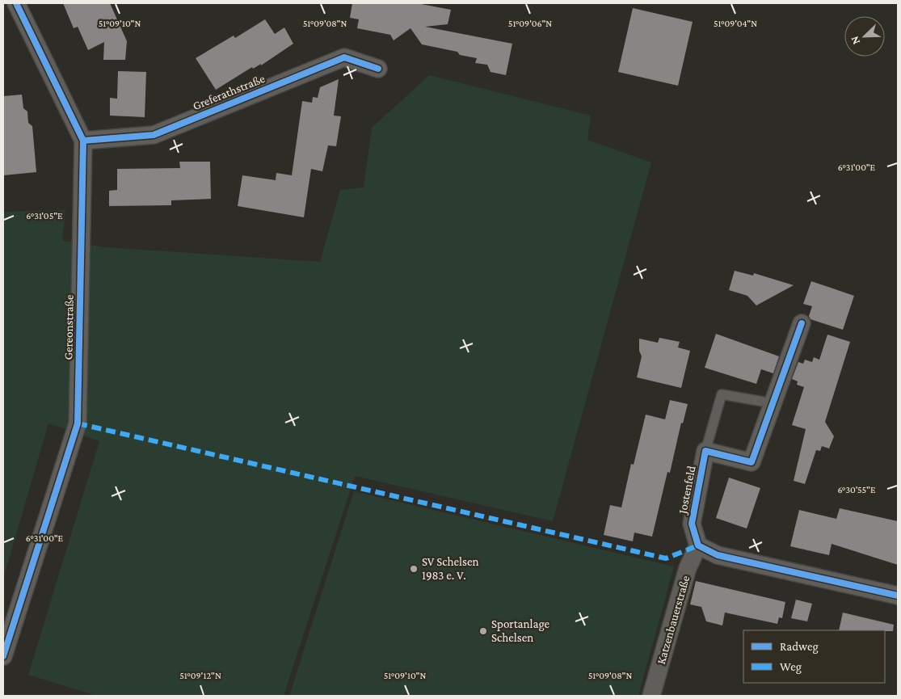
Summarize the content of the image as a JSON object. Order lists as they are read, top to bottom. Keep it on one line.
{"streets":{"street":["Greferathstraße","Gereonstraße","Jostenfeld","Katzenbauerstraße"]},"crossings":[["Greferathstraße","Gereonstraße"],["Jostenfeld","Katzenbauerstraße"]],"places":["SV Schelsen 1983 e. V.","Sportanlage Schelsen"],"legend":["Radweg","Weg"],"north":"bottom left","coordinates":["51°09'10\"N","51°09'08\"N","51°09'06\"N","51°09'04\"N","6°31'00\"E","6°31'05\"E","6°30'55\"E","51°09'12\"N"]}
